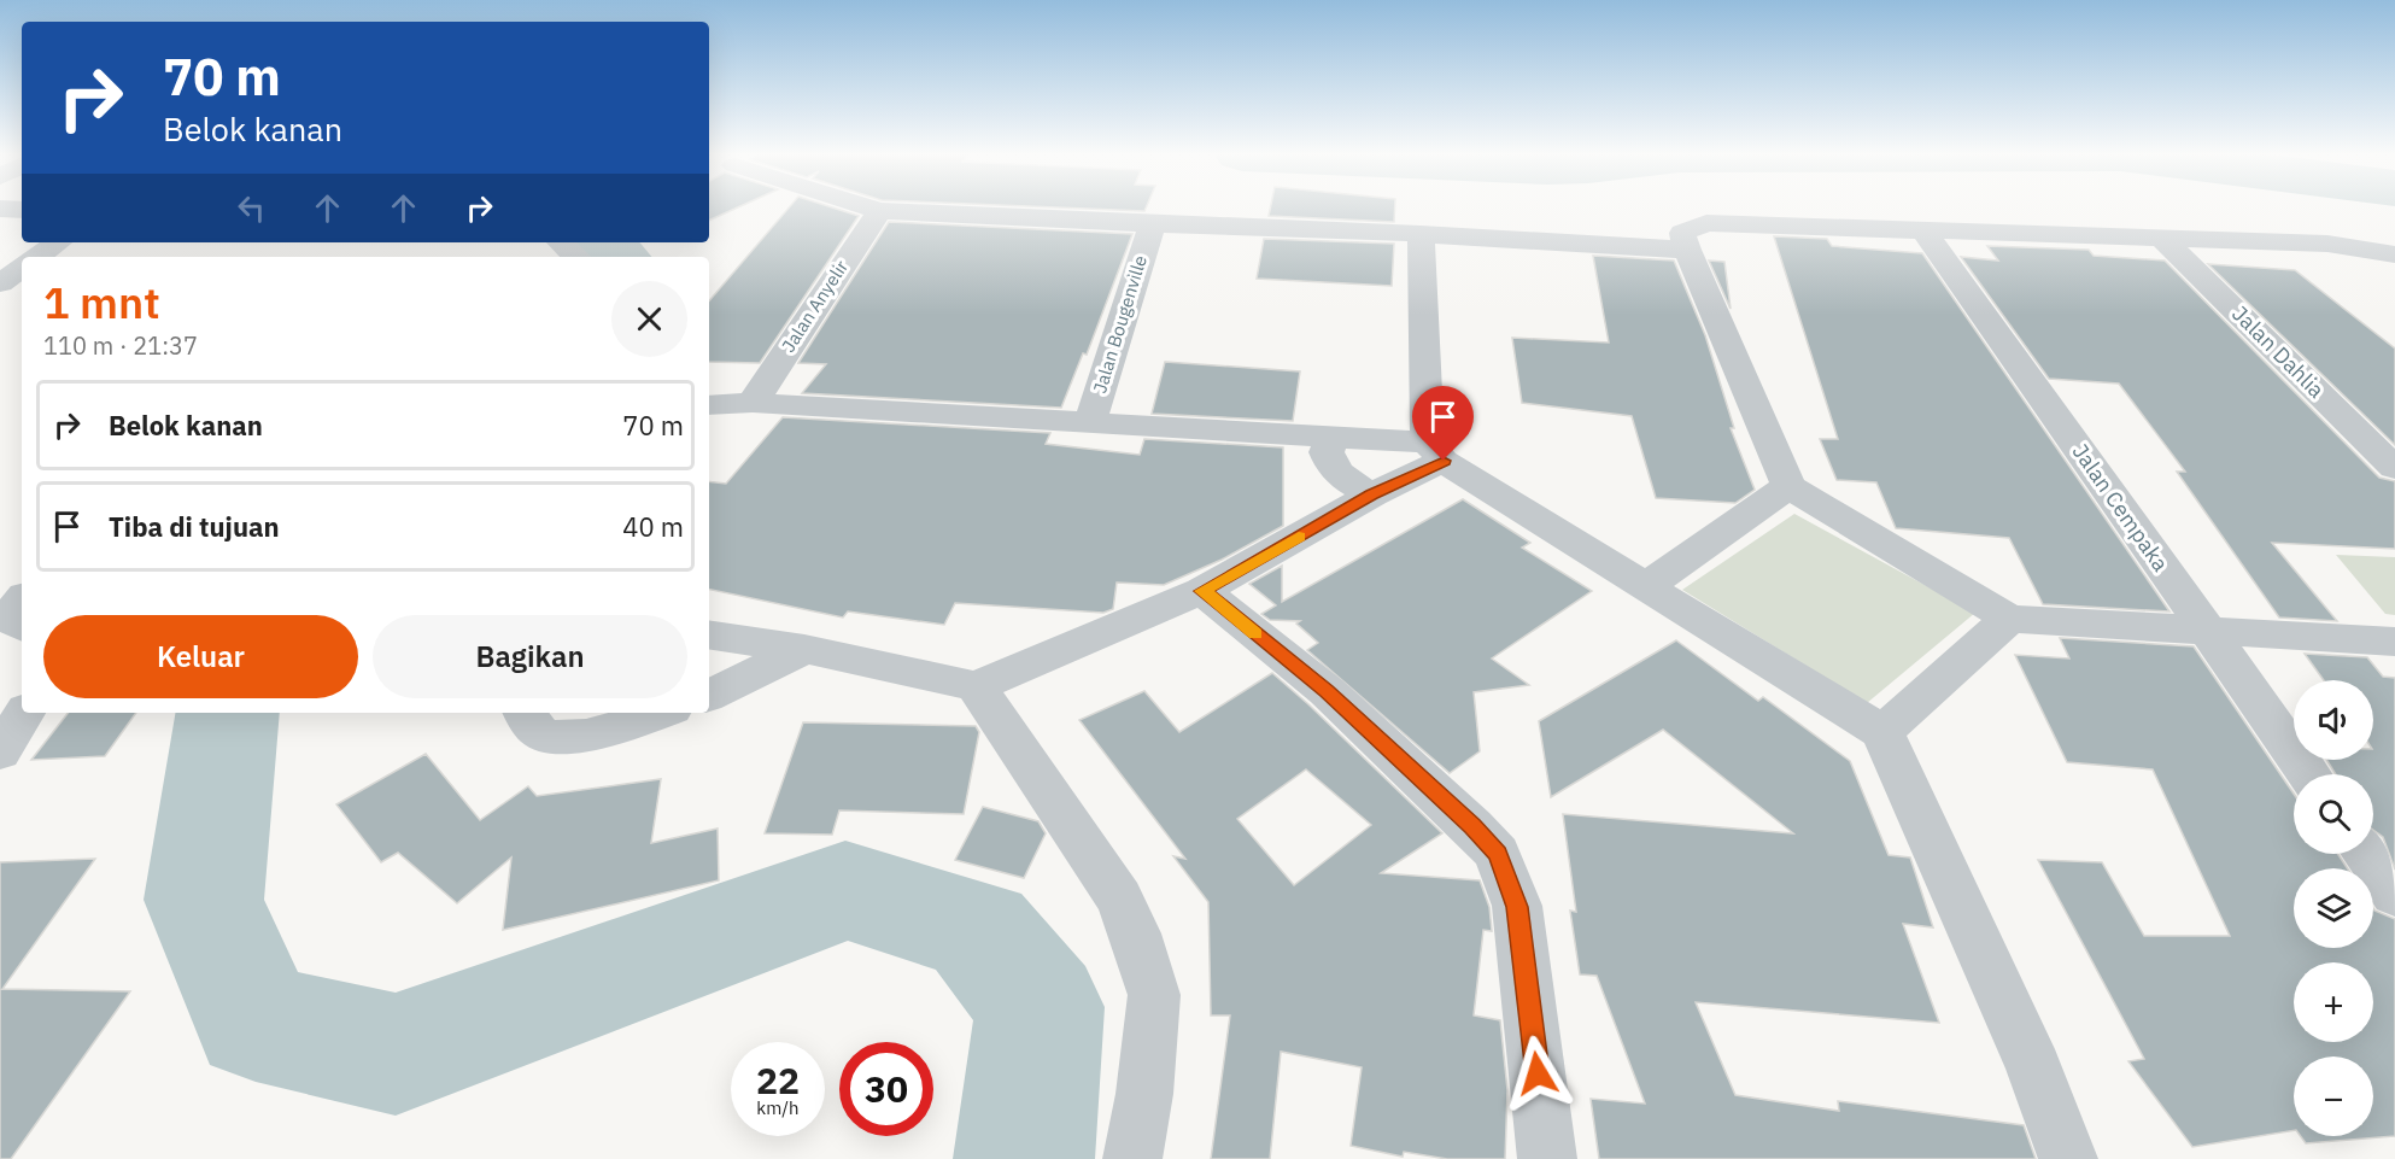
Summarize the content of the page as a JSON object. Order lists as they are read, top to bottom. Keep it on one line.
{"streets":{"street":["Jalan Anyelir","Jalan Bougenville","Jalan Dahlia","Jalan Cempaka"]},"page":{"turn":["70 m","Belok kanan"],"heading":["1 mnt","110 m · 21:37"],"list":[{"name":"Belok kanan","value":"70 m"},{"name":"Tiba di tujuan","value":"40 m"}],"buttons":["Keluar","Bagikan"],"map_buttons":["+","−"],"speed":"22 km/h","limit":"30"}}
